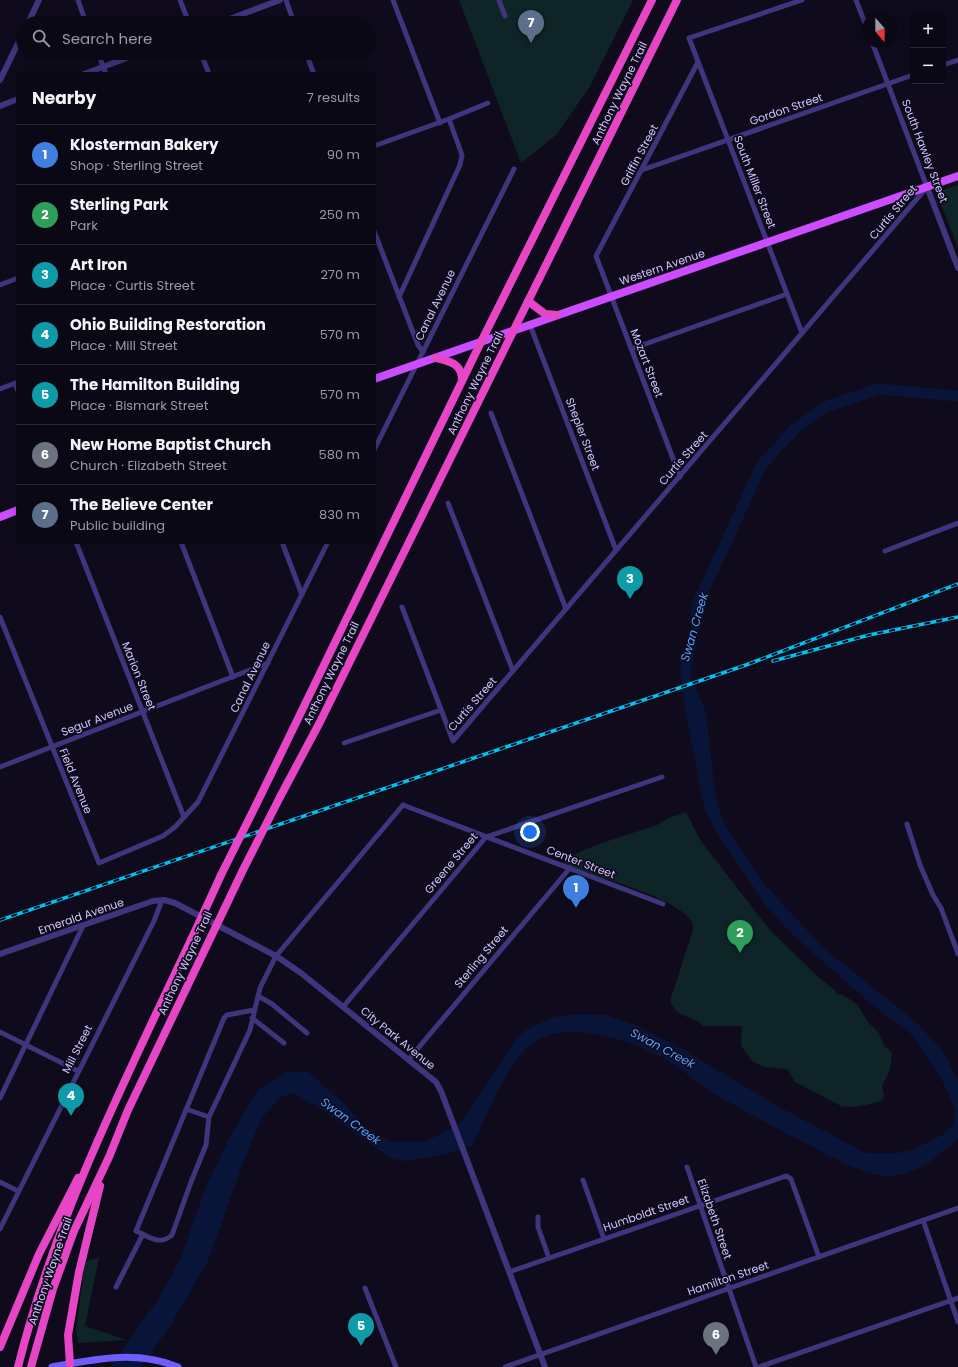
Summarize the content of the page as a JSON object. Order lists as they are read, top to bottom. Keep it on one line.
{"streets":{"highway":["Anthony Wayne Trail"],"main road":["Western Avenue"],"street":["Gordon Street","South Hawley Street","Griffin Street","South Miller Street","Curtis Street","Canal Avenue","Mozart Street","Shepler Street","Marion Street","Segur Avenue","Field Avenue","Center Street","Greene Street","Emerald Avenue","Sterling Street","City Park Avenue","Mill Street","Humboldt Street","Elizabeth Street","Hamilton Street"]},"crossings":[["Anthony Wayne Trail","Western Avenue"],["Anthony Wayne Trail","City Park Avenue"],["Gordon Street","South Hawley Street"],["Gordon Street","Griffin Street"],["Gordon Street","South Miller Street"],["South Hawley Street","Curtis Street"],["South Hawley Street","Western Avenue"],["Griffin Street","South Miller Street"],["Griffin Street","Mozart Street"],["South Miller Street","Curtis Street"],["South Miller Street","Western Avenue"],["Curtis Street","Western Avenue"],["Curtis Street","Mozart Street"],["Curtis Street","Shepler Street"],["Western Avenue","Canal Avenue"],["Western Avenue","Mozart Street"],["Western Avenue","Shepler Street"],["Canal Avenue","Marion Street"],["Canal Avenue","Segur Avenue"],["Canal Avenue","Field Avenue"],["Marion Street","Segur Avenue"],["Segur Avenue","Field Avenue"],["Center Street","Greene Street"],["Center Street","Sterling Street"],["Center Street","City Park Avenue"],["Greene Street","City Park Avenue"],["Emerald Avenue","City Park Avenue"],["Emerald Avenue","Mill Street"],["Sterling Street","City Park Avenue"],["City Park Avenue","Humboldt Street"],["City Park Avenue","Hamilton Street"],["Humboldt Street","Elizabeth Street"],["Humboldt Street","Hamilton Street"],["Elizabeth Street","Hamilton Street"]],"water":["Swan Creek"],"north":"bottom","page":{"pins":["7","3","1","2","4","5","6"],"map_buttons":["+","−"],"search":"Search here","heading":["Nearby","7 results"],"list":[{"mark":"1","name":"Klosterman Bakery","note":"Shop · Sterling Street","value":"90 m"},{"mark":"2","name":"Sterling Park","note":"Park","value":"250 m"},{"mark":"3","name":"Art Iron","note":"Place · Curtis Street","value":"270 m"},{"mark":"4","name":"Ohio Building Restoration","note":"Place · Mill Street","value":"570 m"},{"mark":"5","name":"The Hamilton Building","note":"Place · Bismark Street","value":"570 m"},{"mark":"6","name":"New Home Baptist Church","note":"Church · Elizabeth Street","value":"580 m"},{"mark":"7","name":"The Believe Center","note":"Public building","value":"830 m"}]}}
